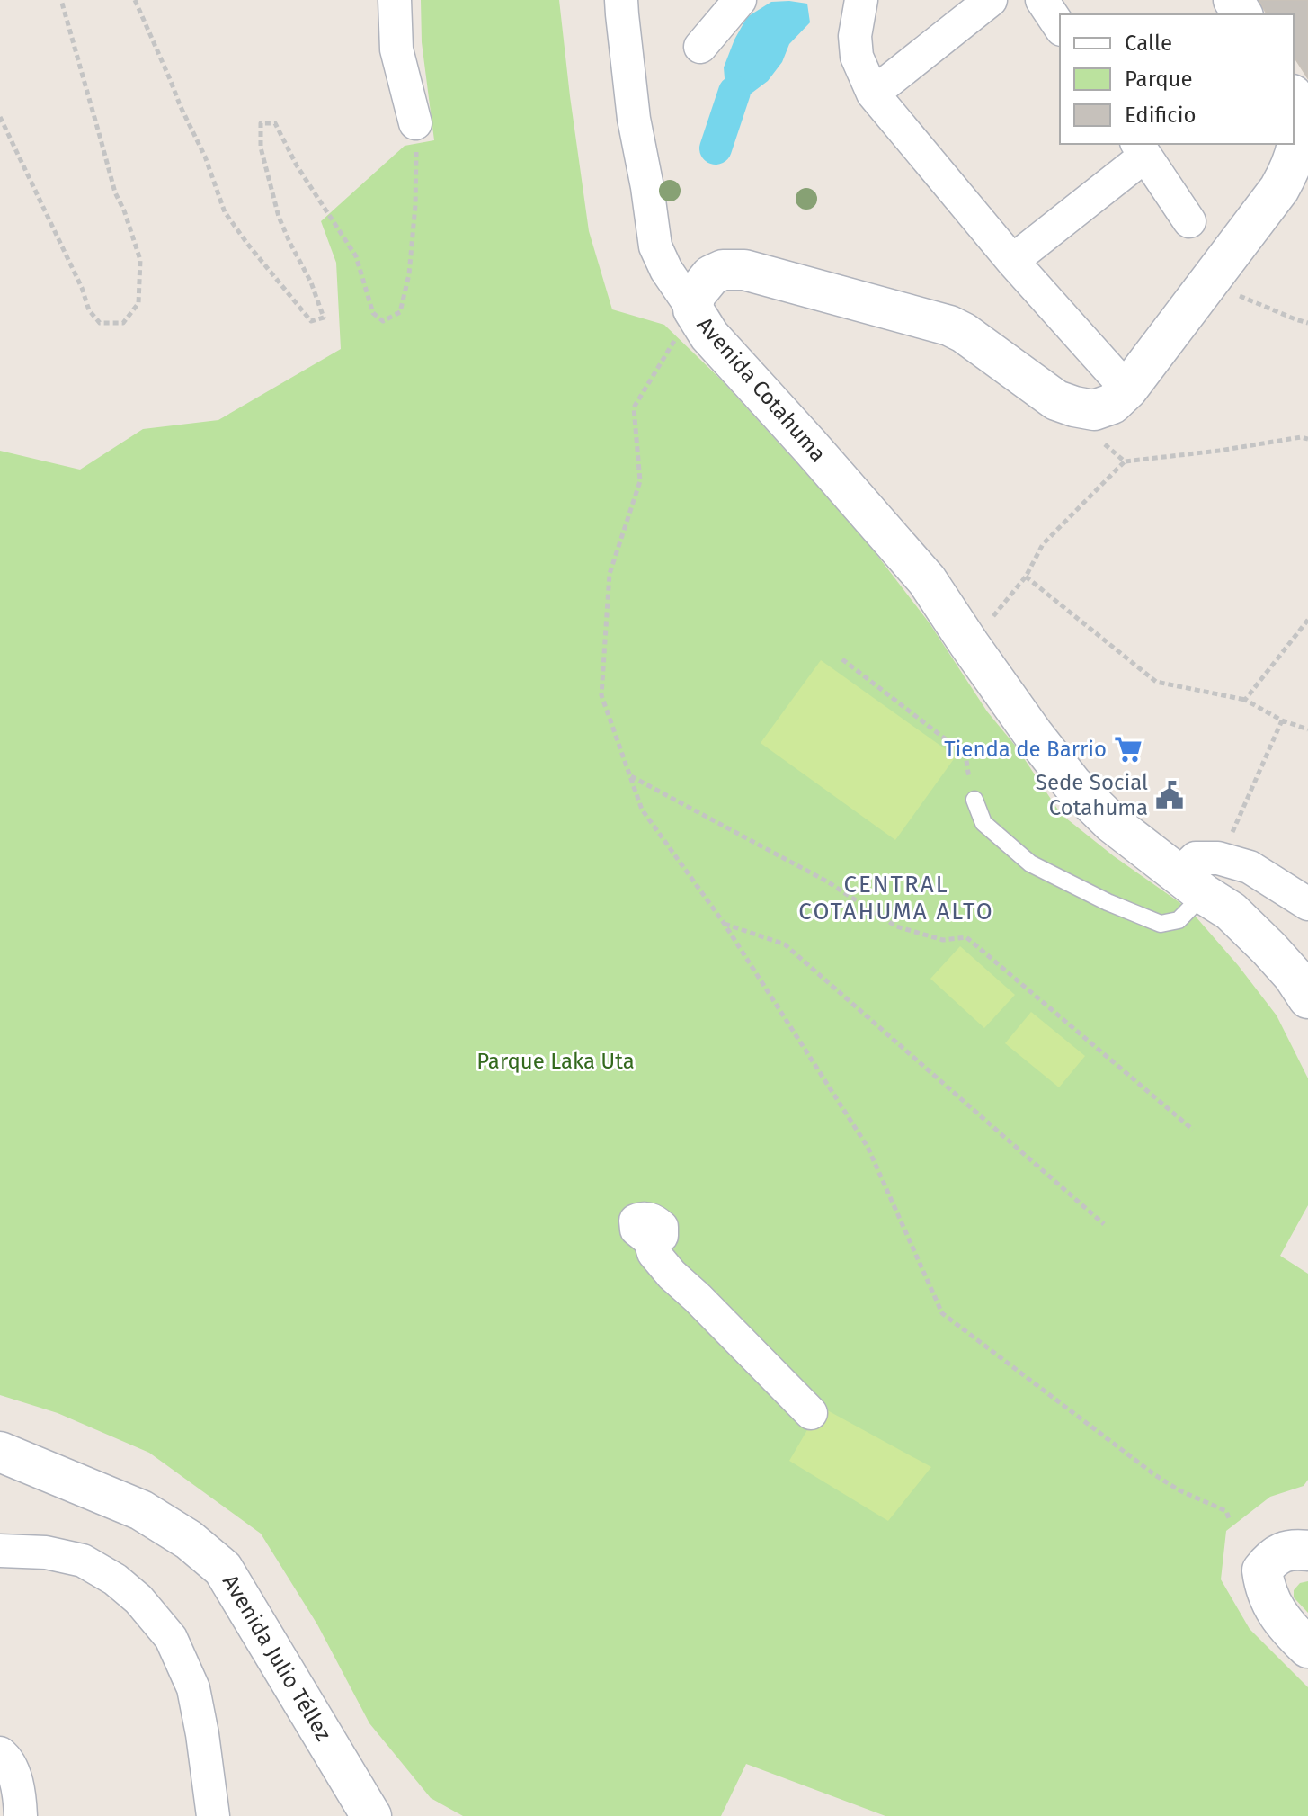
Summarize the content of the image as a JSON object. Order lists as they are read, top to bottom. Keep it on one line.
{"streets":{"main road":["Avenida Cotahuma","Avenida Julio Téllez"]},"districts":["CENTRAL COTAHUMA ALTO"],"parks":["Parque Laka Uta"],"places":{"supermarket":["Tienda de Barrio"],"public building":["Sede Social Cotahuma"]},"legend":["Calle","Parque","Edificio"]}
